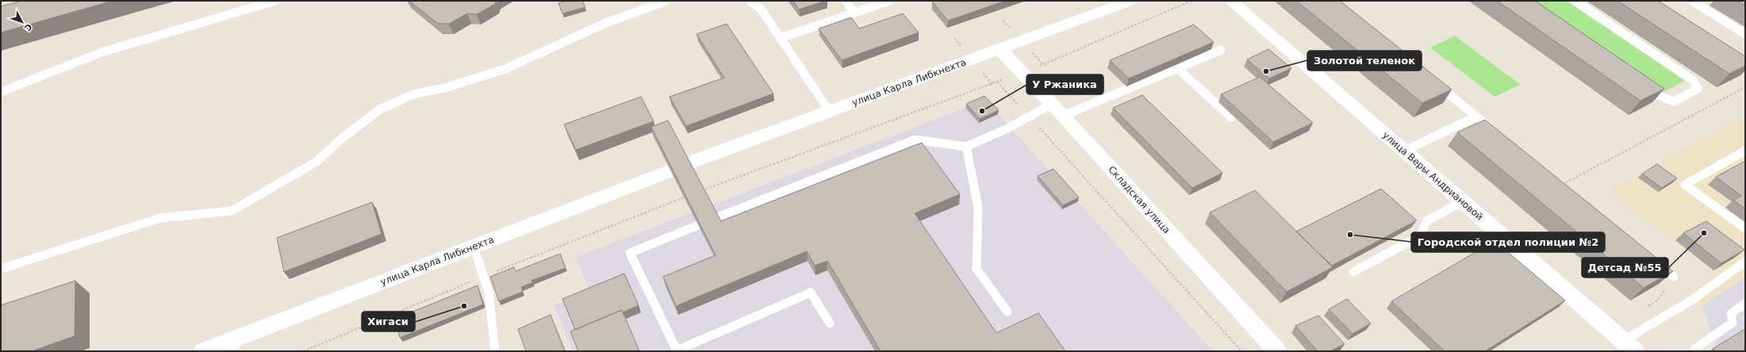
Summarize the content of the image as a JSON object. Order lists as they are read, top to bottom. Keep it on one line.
{"streets":{"main road":["улица Карла Либкнехта","улица Веры Андриановой","Складская улица"]},"crossings":[["улица Карла Либкнехта","Складская улица"]],"places":["Золотой теленок","У Ржаника","Детсад №55","Городской отдел полиции №2","Хигаси"],"north":"bottom right"}
